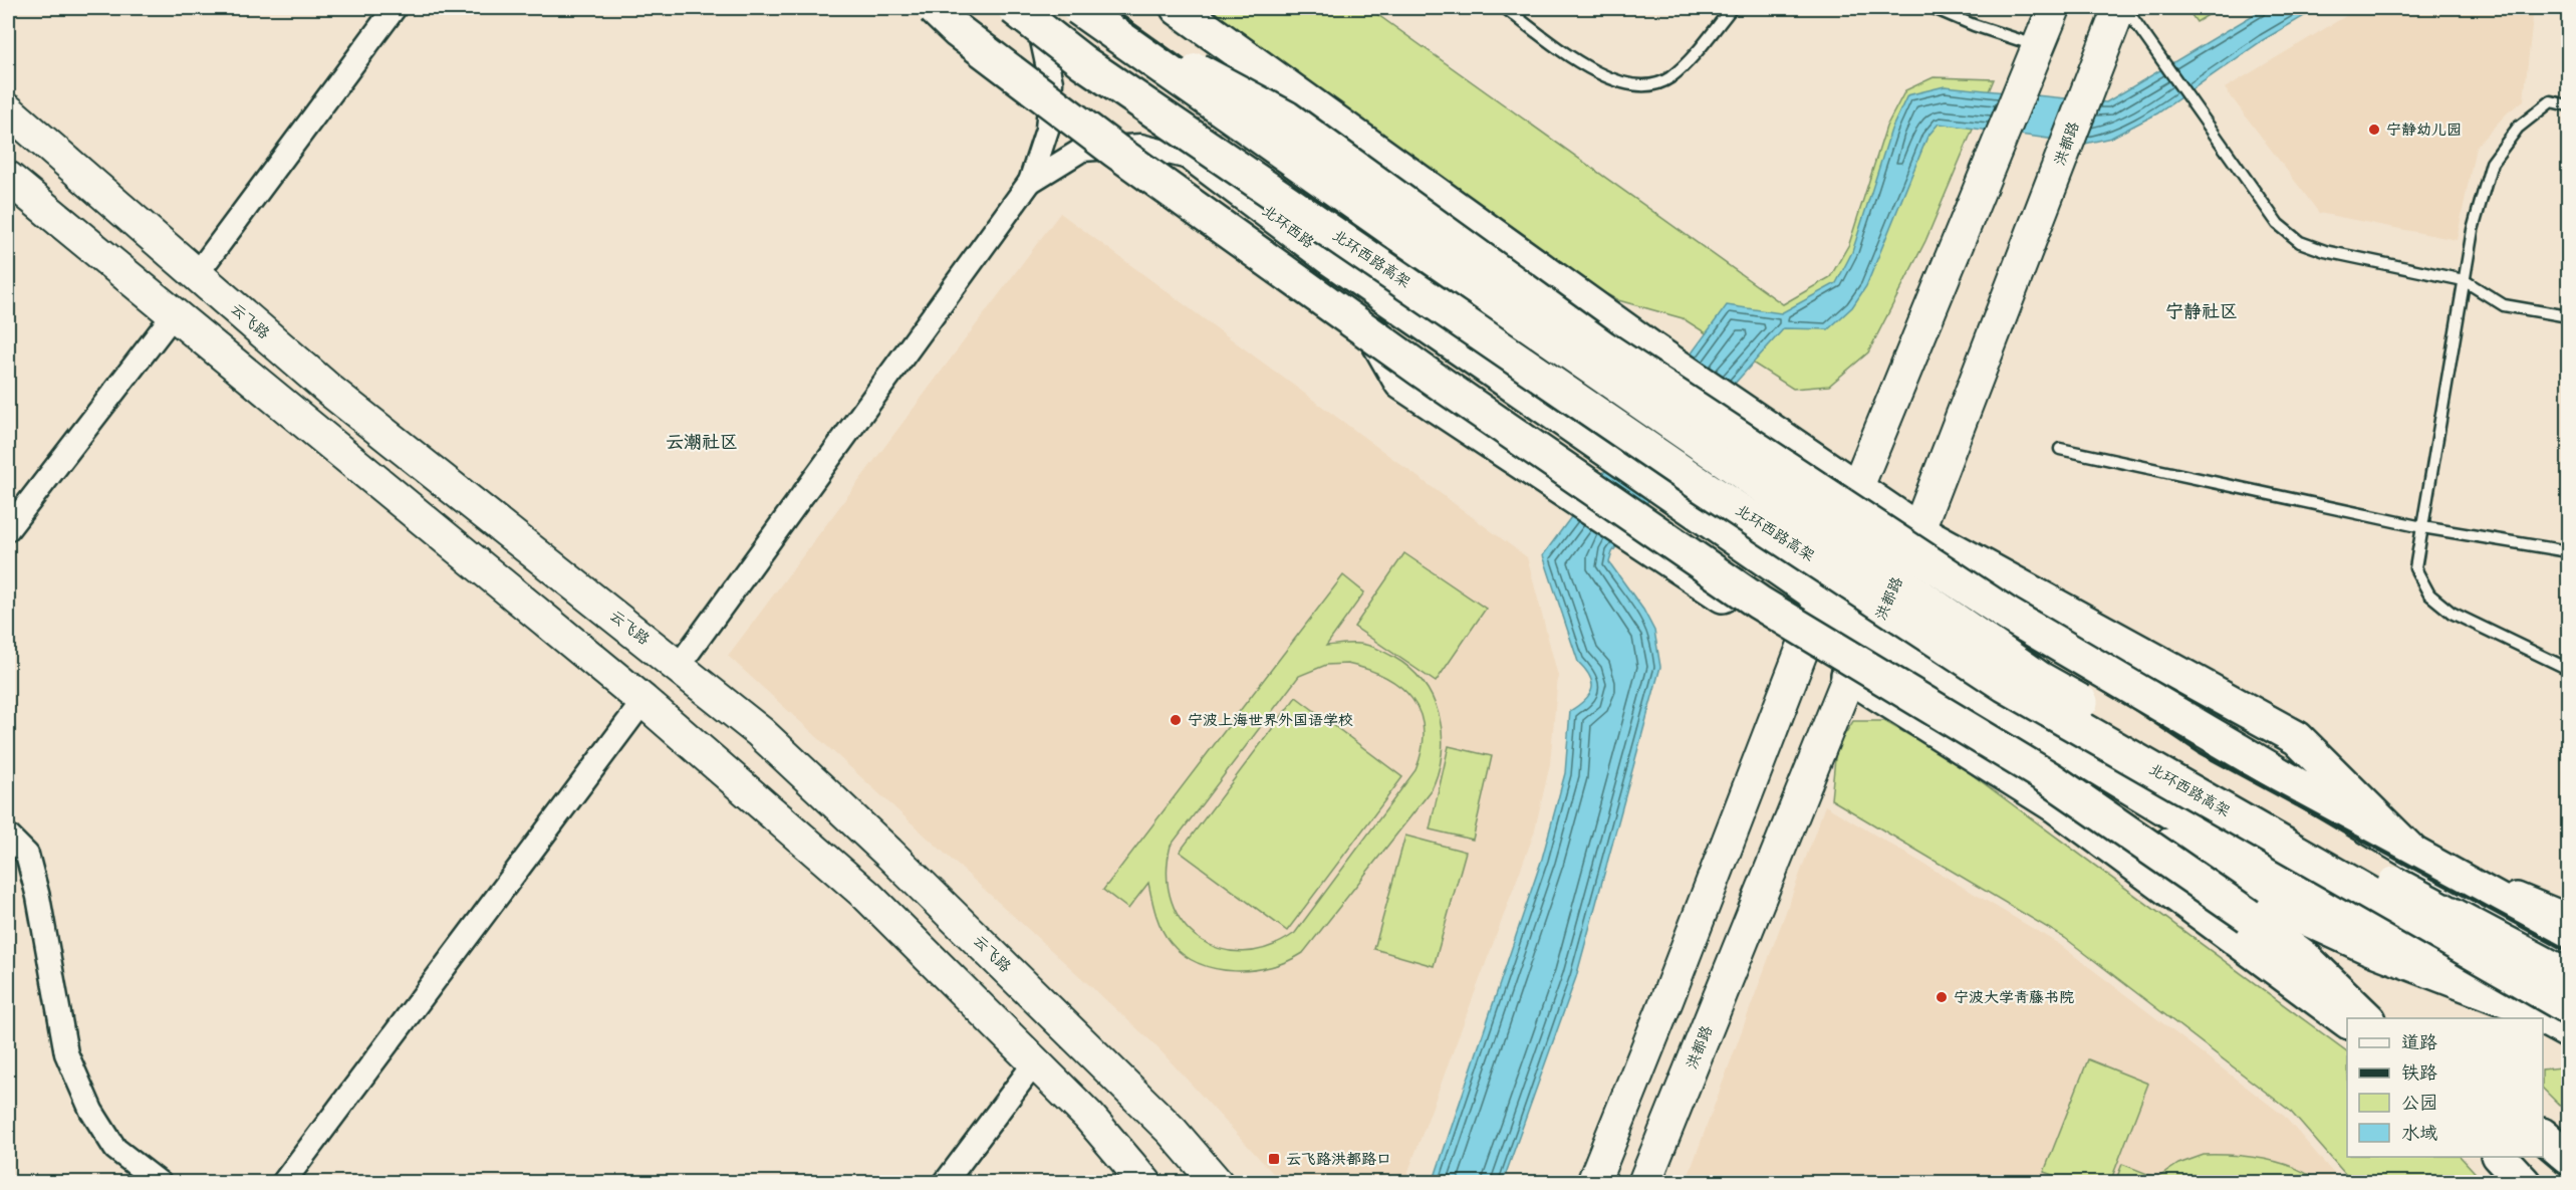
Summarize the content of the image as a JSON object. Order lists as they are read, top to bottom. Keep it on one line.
{"streets":{"main road":["洪都路","北环西路","北环西路高架","云飞路"]},"crossings":[["洪都路","北环西路"]],"districts":["宁静社区","云潮社区"],"places":{"other":["宁静幼儿园","宁波上海世界外国语学校","宁波大学青藤书院"],"transit":["云飞路洪都路口"]},"legend":["道路","铁路","公园","水域"]}
